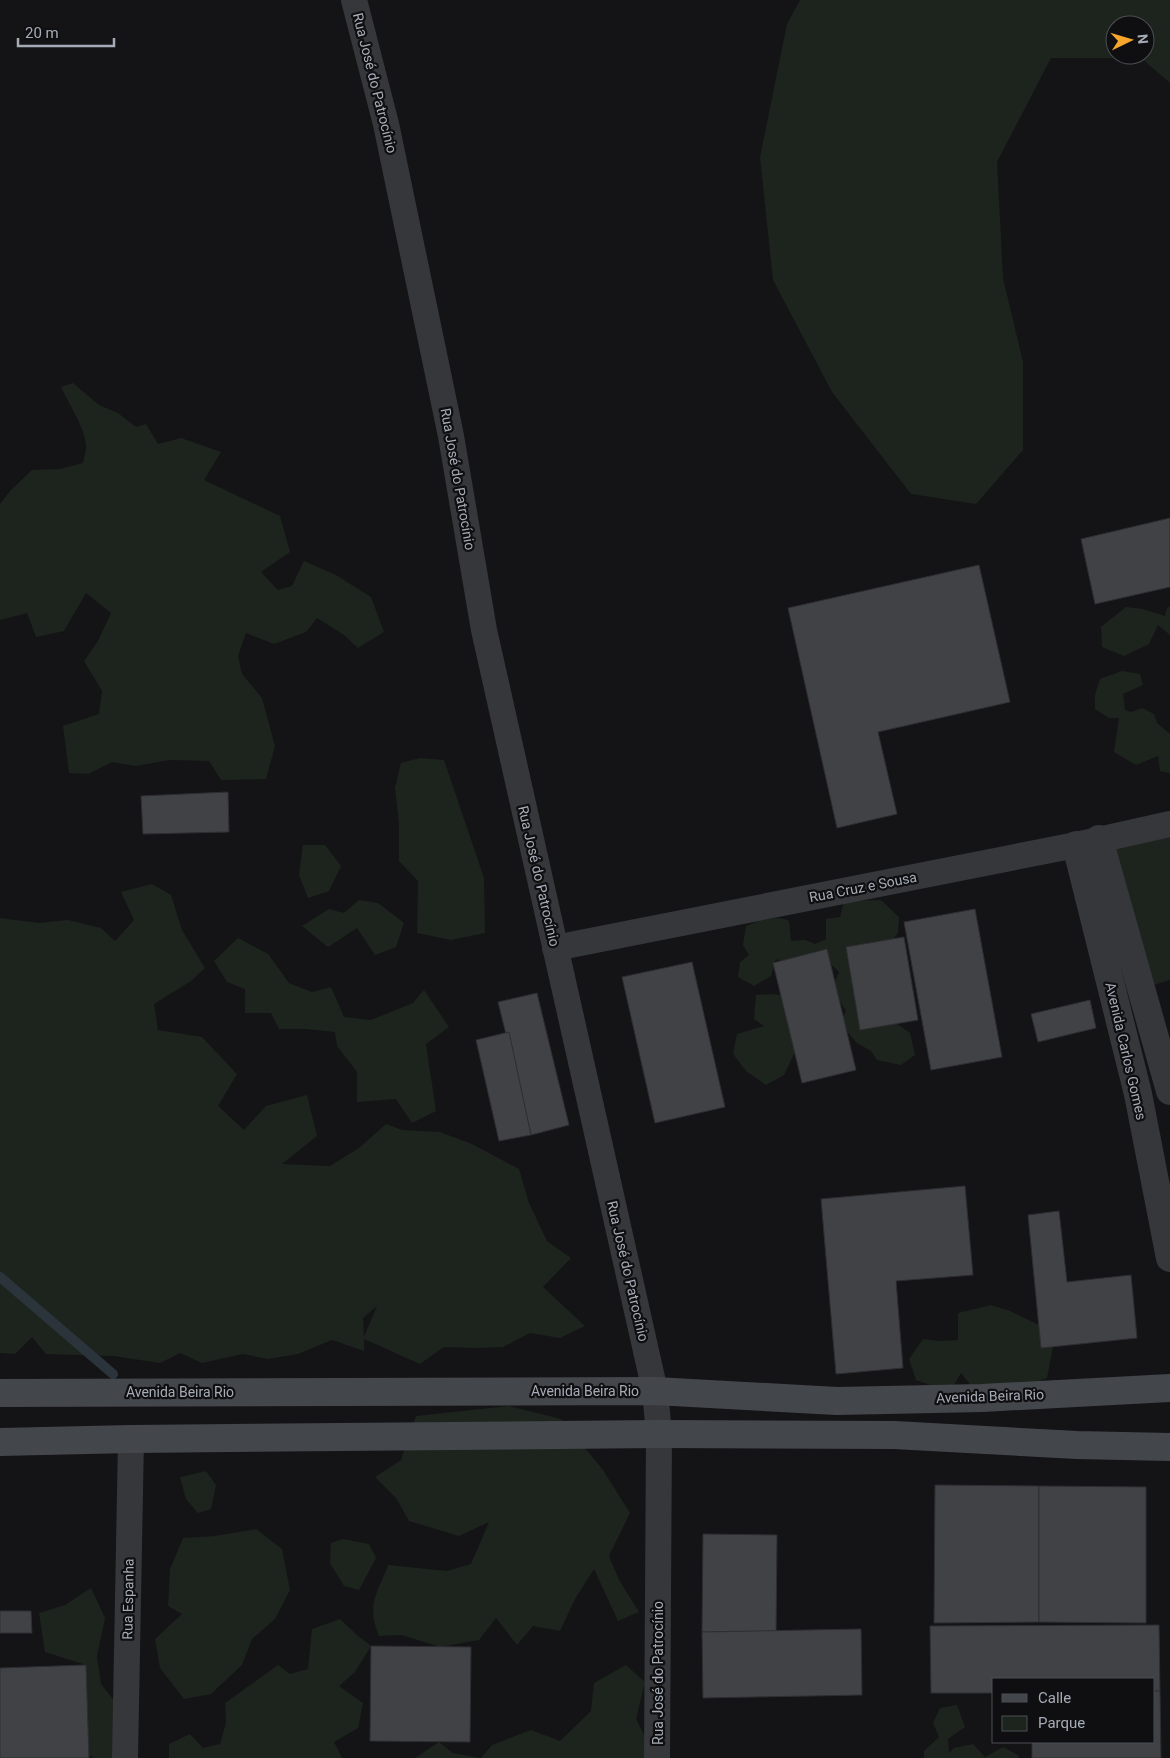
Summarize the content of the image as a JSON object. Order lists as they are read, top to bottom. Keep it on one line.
{"streets":{"main road":["Avenida Beira Rio"],"street":["Rua José do Patrocínio","Rua Cruz e Sousa","Avenida Carlos Gomes","Rua Espanha"]},"crossings":[["Rua José do Patrocínio","Rua Cruz e Sousa"],["Rua José do Patrocínio","Avenida Beira Rio"],["Rua Cruz e Sousa","Avenida Carlos Gomes"]],"legend":["Calle","Parque"],"scale_bar":"20 m","north":"right"}
